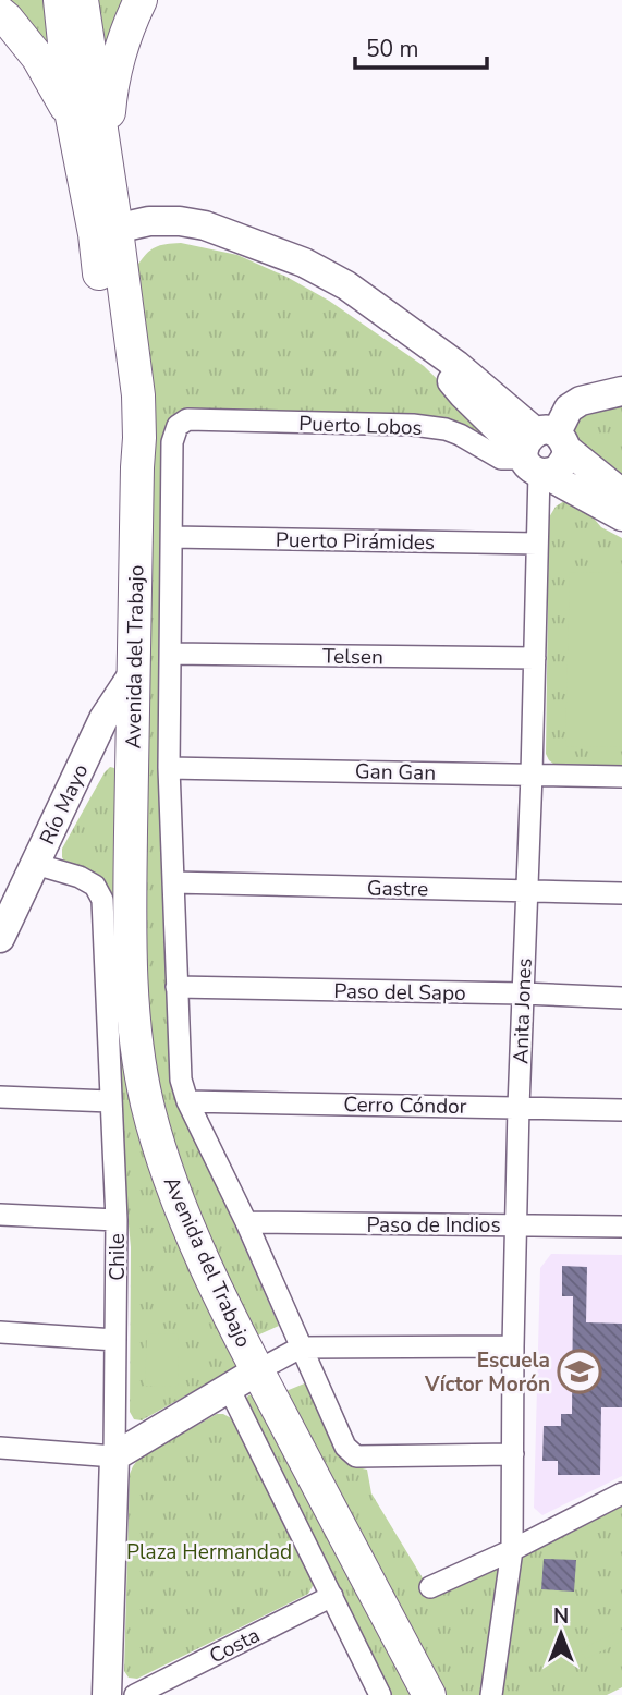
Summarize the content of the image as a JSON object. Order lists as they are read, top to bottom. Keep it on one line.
{"streets":{"main road":["Avenida del Trabajo"],"street":["Puerto Lobos","Puerto Pirámides","Telsen","Gan Gan","Río Mayo","Gastre","Paso del Sapo","Anita Jones","Cerro Cóndor","Paso de Indios","Chile","Costa"]},"crossings":[["Puerto Lobos","Avenida del Trabajo"],["Puerto Lobos","Anita Jones"],["Puerto Pirámides","Avenida del Trabajo"],["Puerto Pirámides","Anita Jones"],["Telsen","Avenida del Trabajo"],["Telsen","Anita Jones"],["Avenida del Trabajo","Gan Gan"],["Avenida del Trabajo","Río Mayo"],["Avenida del Trabajo","Gastre"],["Avenida del Trabajo","Paso del Sapo"],["Avenida del Trabajo","Anita Jones"],["Avenida del Trabajo","Cerro Cóndor"],["Avenida del Trabajo","Paso de Indios"],["Gan Gan","Anita Jones"],["Río Mayo","Chile"],["Gastre","Anita Jones"],["Paso del Sapo","Anita Jones"],["Anita Jones","Cerro Cóndor"],["Anita Jones","Paso de Indios"]],"parks":["Plaza Hermandad"],"places":{"school or university":["Escuela Víctor Morón"]},"scale_bar":"50 m","north":"top"}
